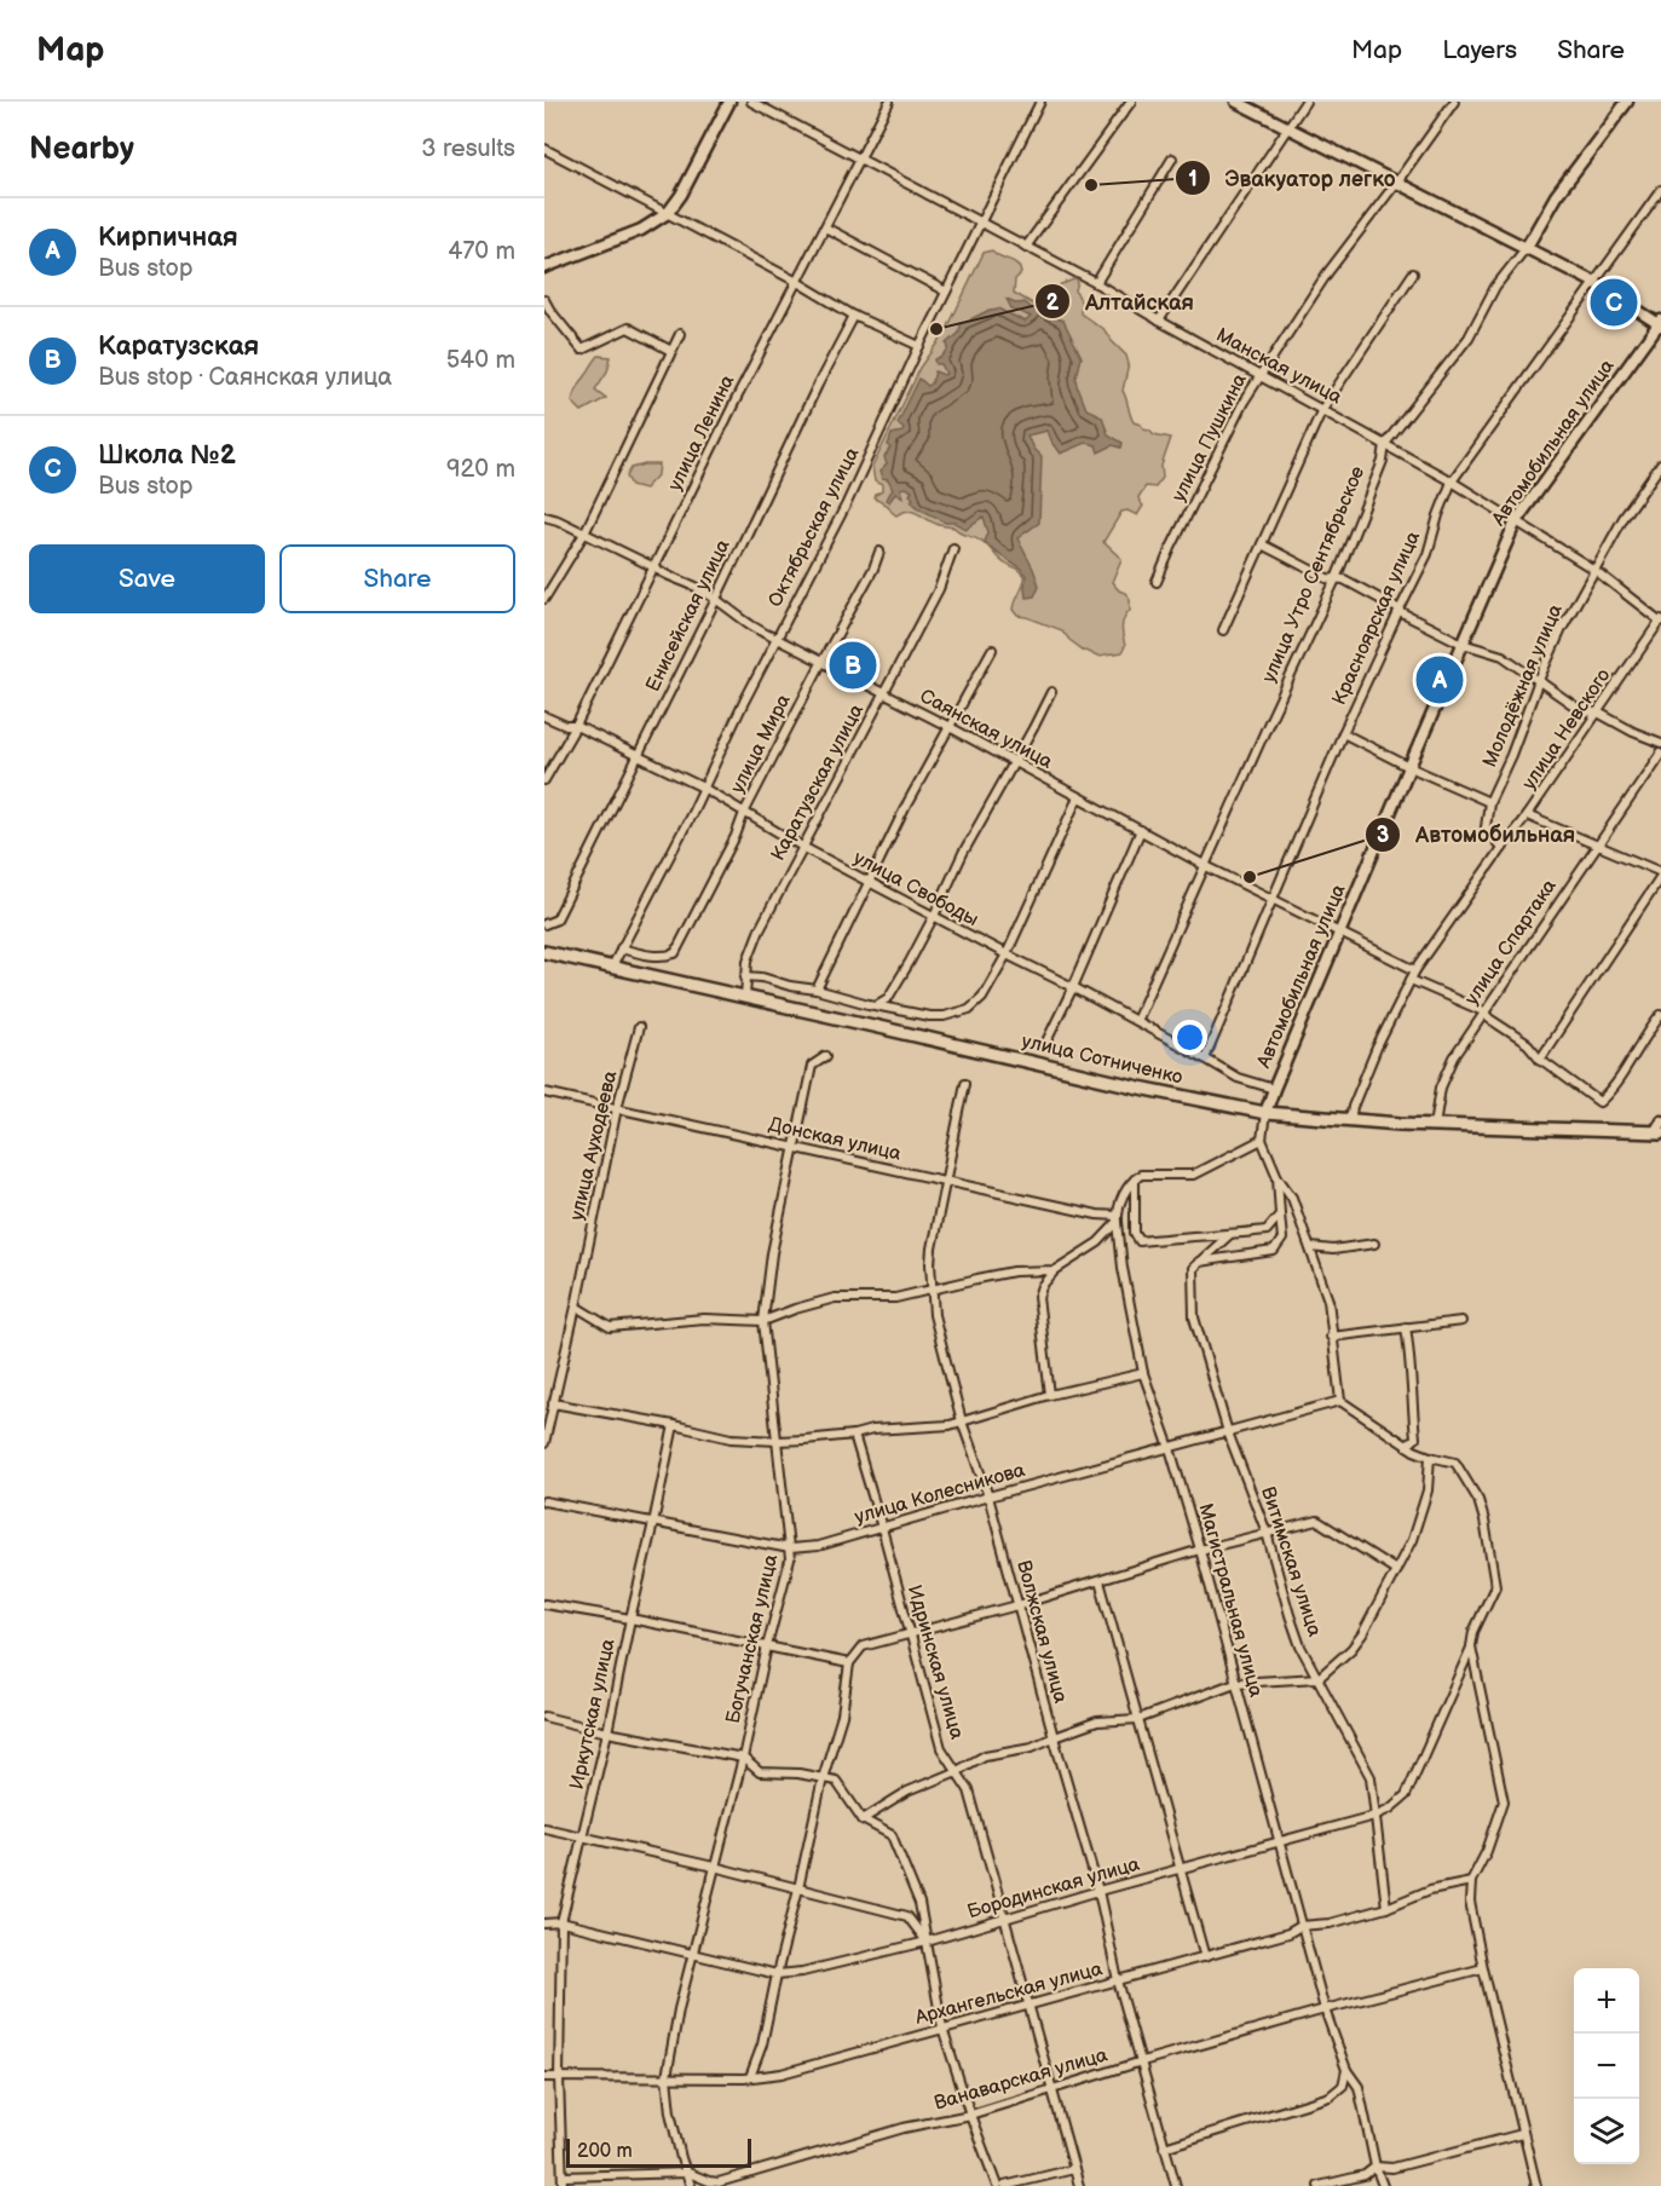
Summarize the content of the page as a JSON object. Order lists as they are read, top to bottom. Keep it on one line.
{"streets":{"main road":["улица Сотниченко"],"street":["Манская улица","улица Ленина","улица Пушкина","Автомобильная улица","Октябрьская улица","улица Утро Сентябрьское","Енисейская улица","Красноярская улица","Молодёжная улица","Саянская улица","улица Невского","улица Мира","Каратузская улица","улица Свободы","улица Спартака","Донская улица","улица Ауходеева","улица Колесникова","Витимская улица","Магистральная улица","Волжская улица","Богучанская улица","Идринская улица","Иркутская улица","Бородинская улица","Архангельская улица","Ванаварская улица"]},"crossings":[["Манская улица","улица Ленина"],["Манская улица","улица Пушкина"],["Манская улица","Автомобильная улица"],["Манская улица","Октябрьская улица"],["Манская улица","улица Утро Сентябрьское"],["Манская улица","Красноярская улица"],["Манская улица","Молодёжная улица"],["Манская улица","улица Невского"],["улица Ленина","Саянская улица"],["улица Ленина","улица Свободы"],["Автомобильная улица","Саянская улица"],["Автомобильная улица","улица Свободы"],["Автомобильная улица","улица Сотниченко"],["Октябрьская улица","Саянская улица"],["Октябрьская улица","улица Мира"],["Октябрьская улица","улица Свободы"],["Октябрьская улица","улица Сотниченко"],["улица Утро Сентябрьское","Саянская улица"],["улица Утро Сентябрьское","улица Свободы"],["Енисейская улица","Саянская улица"],["Енисейская улица","улица Свободы"],["Красноярская улица","Саянская улица"],["Красноярская улица","улица Свободы"],["Молодёжная улица","улица Невского"],["Саянская улица","улица Невского"],["Саянская улица","улица Мира"],["Саянская улица","Каратузская улица"],["улица Невского","улица Сотниченко"],["улица Мира","улица Свободы"],["Каратузская улица","улица Свободы"],["Каратузская улица","улица Сотниченко"],["улица Спартака","улица Сотниченко"],["Донская улица","улица Ауходеева"],["Донская улица","Магистральная улица"],["Донская улица","Волжская улица"],["Донская улица","Богучанская улица"],["улица Колесникова","Витимская улица"],["улица Колесникова","Магистральная улица"],["улица Колесникова","Волжская улица"],["улица Колесникова","Богучанская улица"],["улица Колесникова","Идринская улица"],["улица Колесникова","Иркутская улица"],["Витимская улица","Бородинская улица"],["Витимская улица","Архангельская улица"],["Магистральная улица","Бородинская улица"],["Магистральная улица","Архангельская улица"],["Магистральная улица","Ванаварская улица"],["Волжская улица","Бородинская улица"],["Волжская улица","Архангельская улица"],["Волжская улица","Ванаварская улица"],["Богучанская улица","Бородинская улица"],["Богучанская улица","Архангельская улица"],["Богучанская улица","Ванаварская улица"],["Идринская улица","Бородинская улица"],["Идринская улица","Архангельская улица"],["Идринская улица","Ванаварская улица"],["Иркутская улица","Бородинская улица"],["Иркутская улица","Архангельская улица"],["Иркутская улица","Ванаварская улица"]],"places":["Эвакуатор легко","Алтайская","Автомобильная"],"scale_bar":"200 m","page":{"header":"Map","nav":["Map","Layers","Share"],"heading":["Nearby","3 results"],"list":[{"mark":"A","name":"Кирпичная","note":"Bus stop","value":"470 m"},{"mark":"B","name":"Каратузская","note":"Bus stop · Саянская улица","value":"540 m"},{"mark":"C","name":"Школа №2","note":"Bus stop","value":"920 m"}],"pins":["C","B","A"],"buttons":["Save","Share"],"map_buttons":["+","−"],"scale":"200 m"}}
